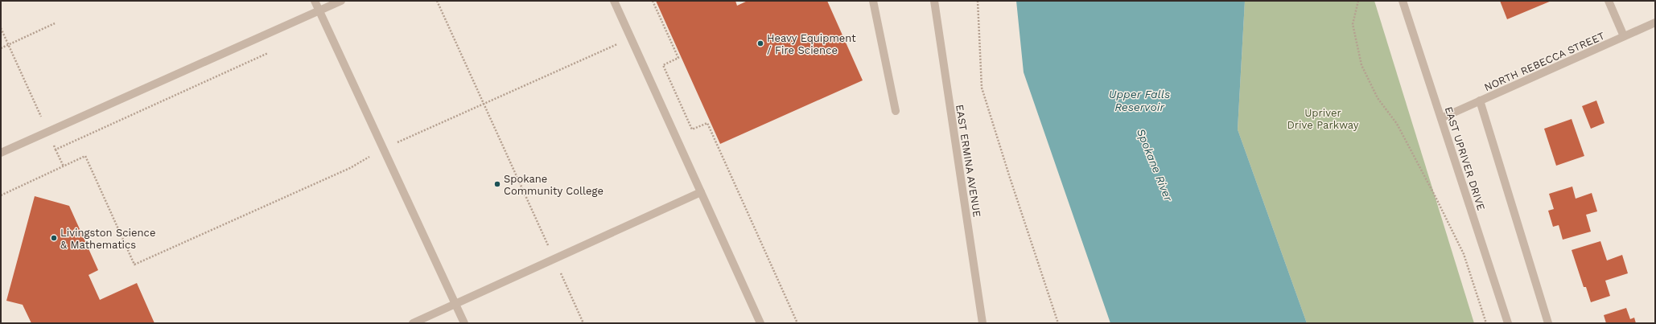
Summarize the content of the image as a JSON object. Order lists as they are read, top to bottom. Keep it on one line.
{"streets":{"street":["NORTH REBECCA STREET","EAST UPRIVER DRIVE","EAST ERMINA AVENUE"]},"crossings":[["NORTH REBECCA STREET","EAST UPRIVER DRIVE"]],"water":["Upper Falls Reservoir","Spokane River"],"parks":["Upriver Drive Parkway"],"places":["Heavy Equipment / Fire Science","Spokane Community College","Livingston Science & Mathematics"]}
